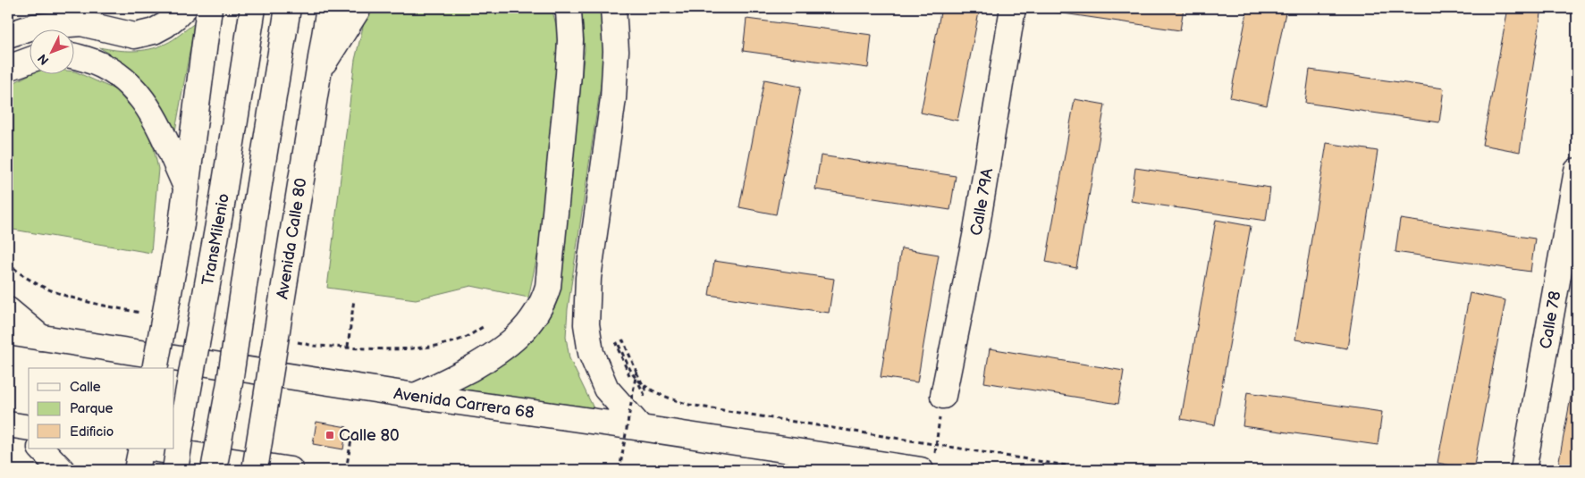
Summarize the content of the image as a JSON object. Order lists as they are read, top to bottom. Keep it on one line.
{"streets":{"main road":["Calle 79A","Avenida Calle 80","TransMilenio","Calle 78","Avenida Carrera 68"]},"places":{"transit":["Calle 80"]},"legend":["Calle","Parque","Edificio"],"north":"bottom left"}
